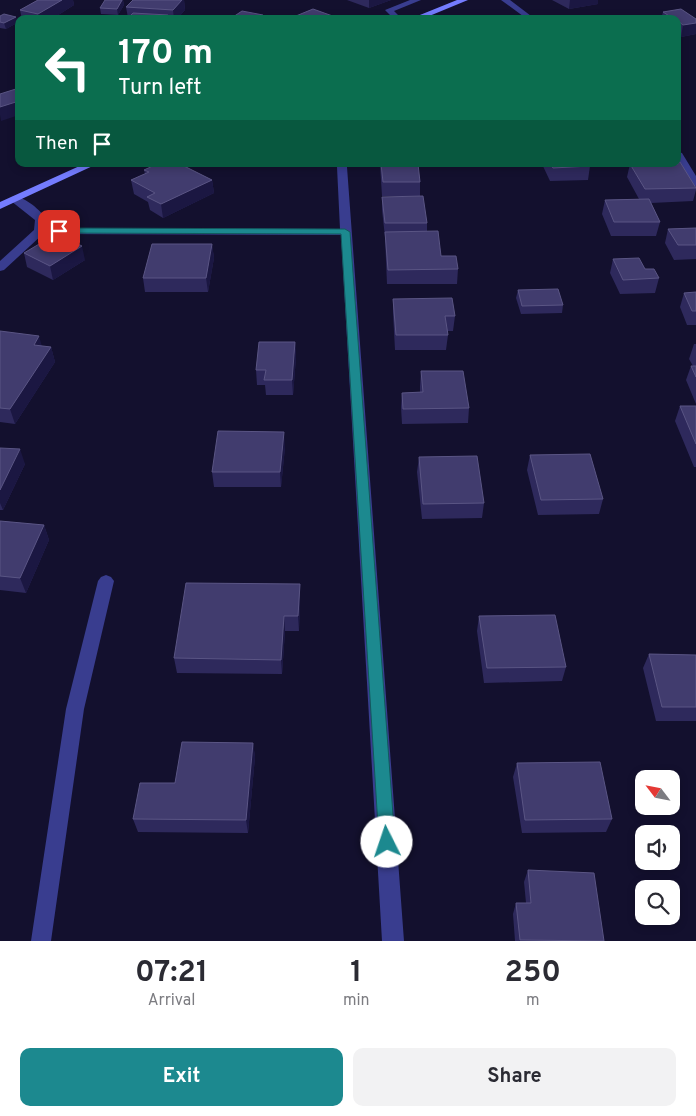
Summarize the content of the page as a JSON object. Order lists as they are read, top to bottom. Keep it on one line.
{"north":"top left","page":{"turn":["170 m","Turn left"],"then":"Then","eta":["07:21","Arrival","1","min","250","m"],"buttons":["Exit","Share"]}}
